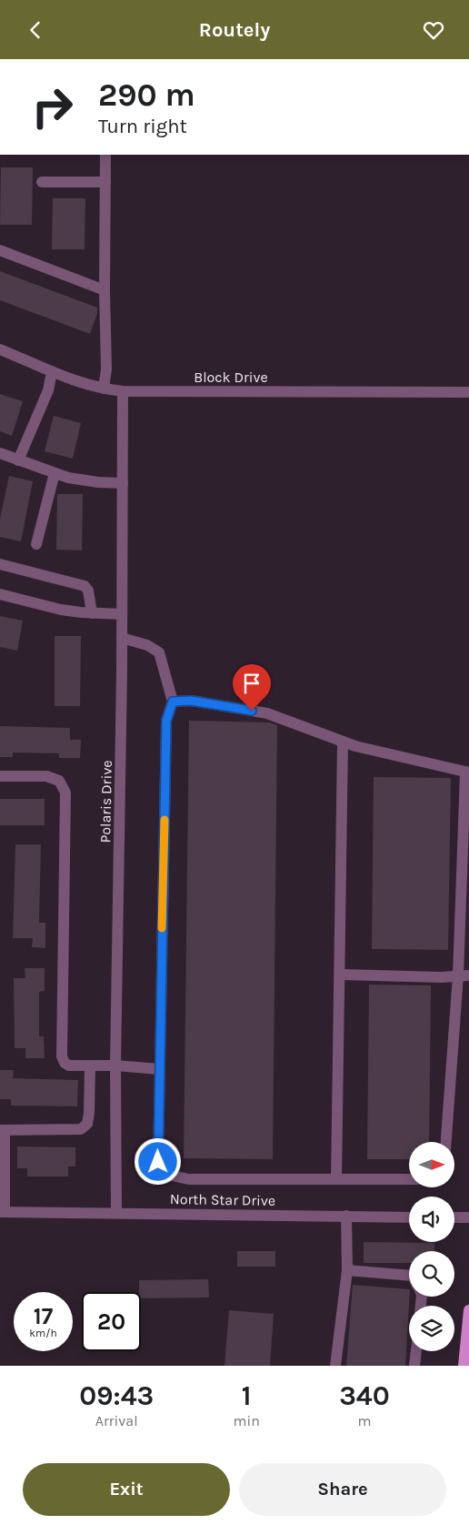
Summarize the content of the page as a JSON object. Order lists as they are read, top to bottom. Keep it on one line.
{"streets":{"street":["Block Drive","Polaris Drive","North Star Drive"]},"crossings":[["Block Drive","Polaris Drive"],["Polaris Drive","North Star Drive"]],"north":"right","page":{"header":"Routely","turn":["290 m","Turn right"],"speed":"17 km/h","limit":"20","eta":["09:43","Arrival","1","min","340","m"],"buttons":["Exit","Share"]}}
